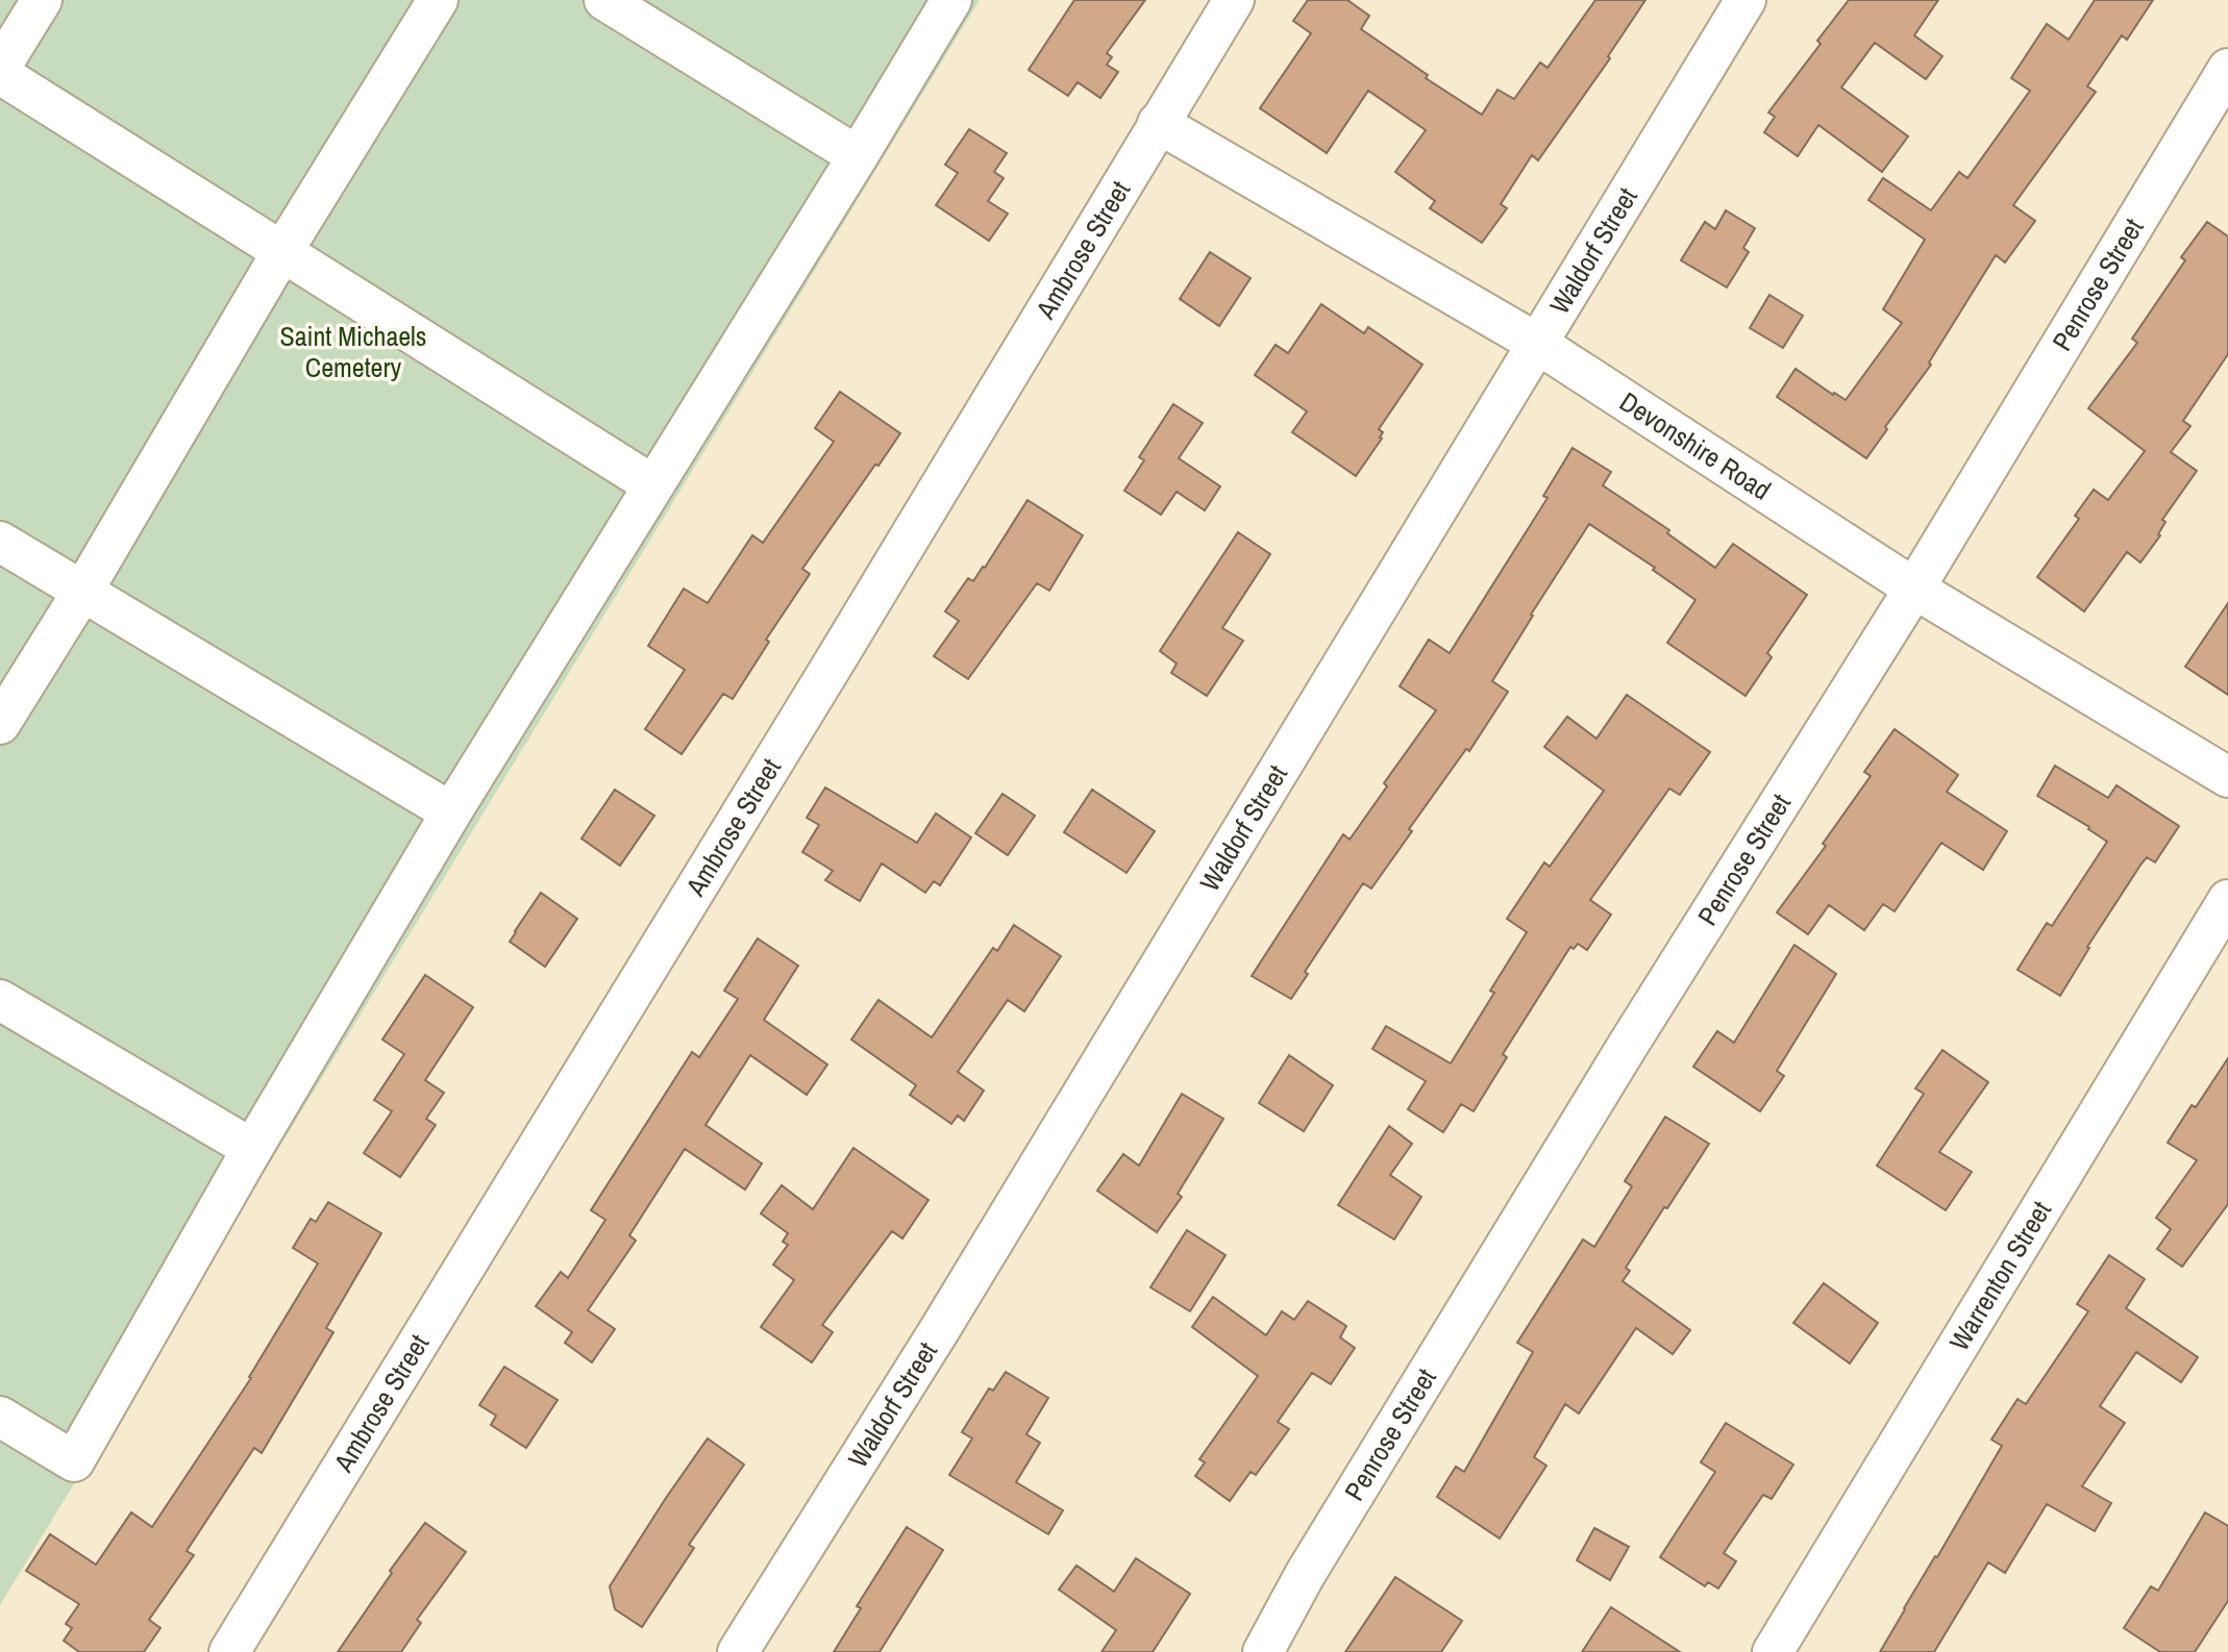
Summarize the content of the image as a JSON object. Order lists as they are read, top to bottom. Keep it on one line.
{"streets":{"street":["Ambrose Street","Waldorf Street","Penrose Street","Devonshire Road","Warrenton Street"]},"crossings":[["Ambrose Street","Devonshire Road"],["Waldorf Street","Devonshire Road"],["Penrose Street","Devonshire Road"]],"parks":["Saint Michaels Cemetery"]}
